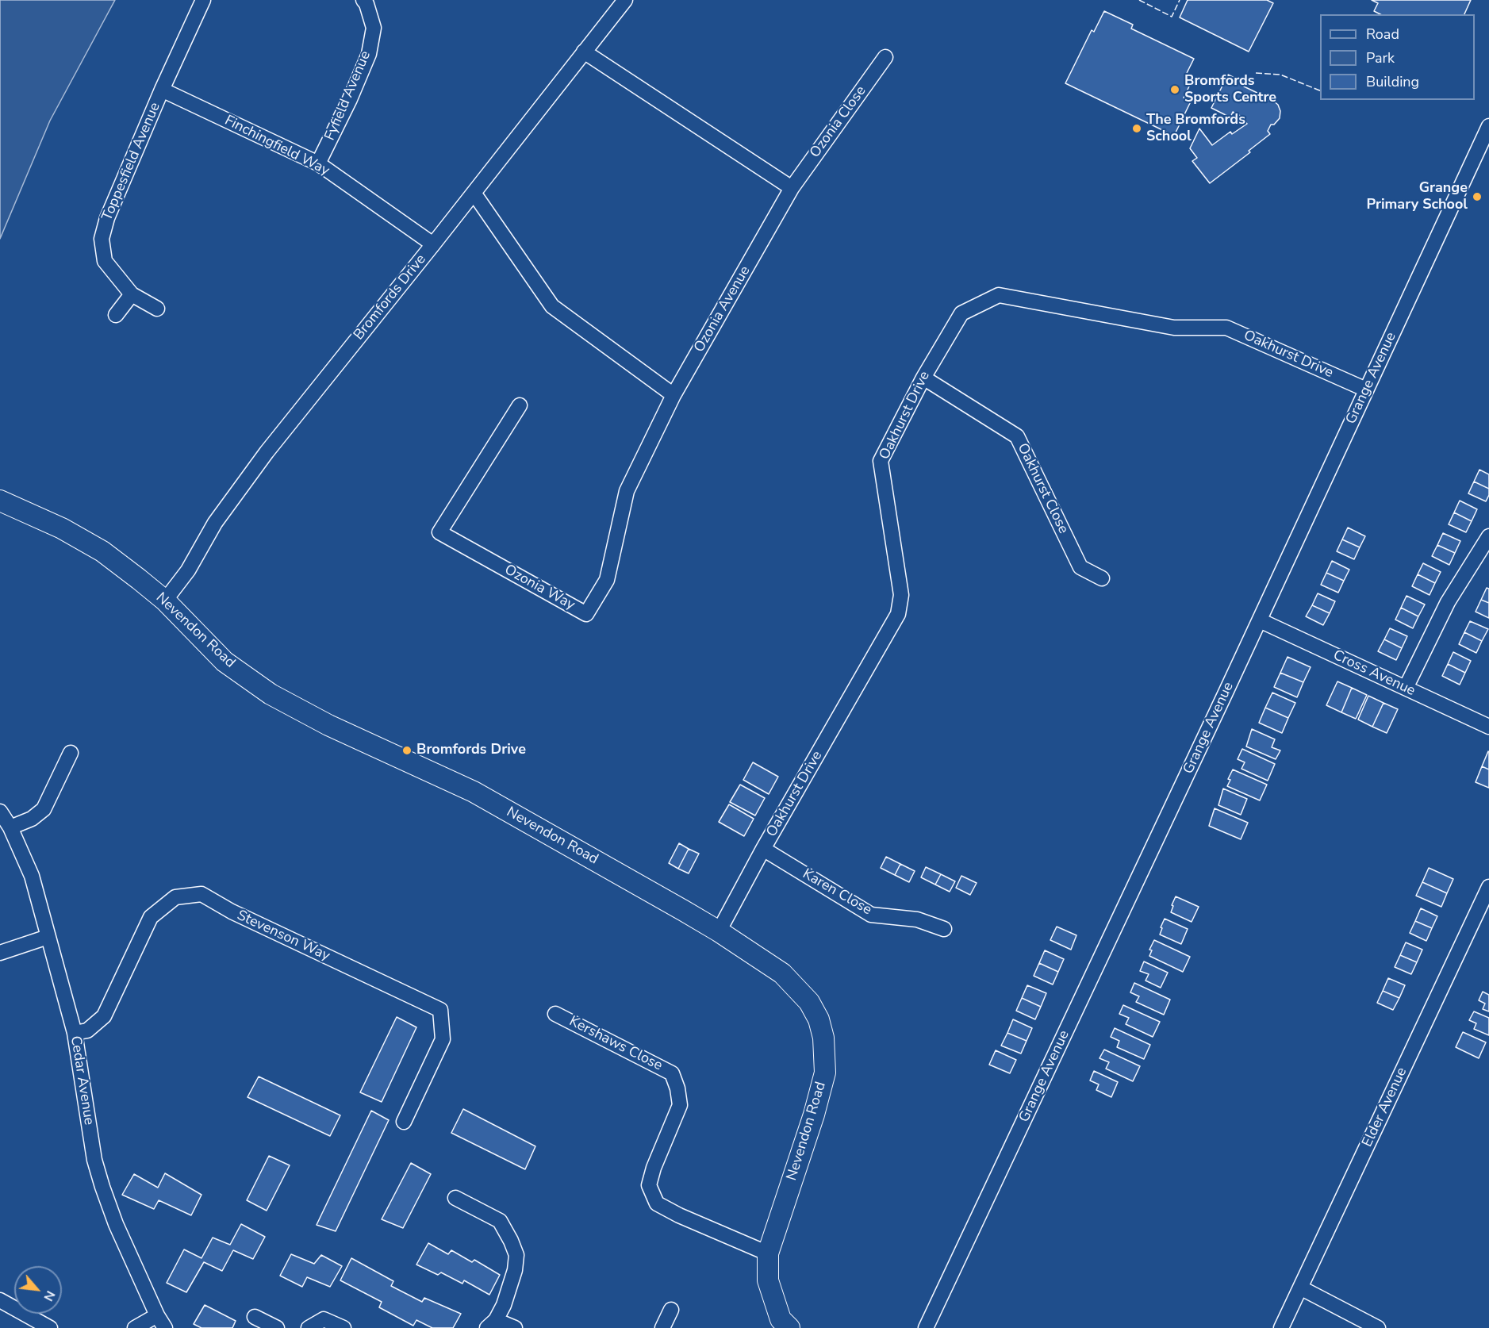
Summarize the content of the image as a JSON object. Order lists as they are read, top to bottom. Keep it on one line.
{"streets":{"street":["Fyfield Avenue","Ozonia Close","Finchingfield Way","Toppesfield Avenue","Bromfords Drive","Ozonia Avenue","Oakhurst Drive","Grange Avenue","Oakhurst Close","Ozonia Way","Nevendon Road","Cross Avenue","Karen Close","Stevenson Way","Kershaws Close","Cedar Avenue","Elder Avenue"]},"crossings":[["Fyfield Avenue","Finchingfield Way"],["Ozonia Close","Ozonia Avenue"],["Finchingfield Way","Toppesfield Avenue"],["Finchingfield Way","Bromfords Drive"],["Bromfords Drive","Nevendon Road"],["Ozonia Avenue","Ozonia Way"],["Oakhurst Drive","Grange Avenue"],["Oakhurst Drive","Oakhurst Close"],["Oakhurst Drive","Nevendon Road"],["Oakhurst Drive","Karen Close"],["Grange Avenue","Cross Avenue"],["Nevendon Road","Kershaws Close"],["Stevenson Way","Cedar Avenue"]],"places":["Bromfords Sports Centre","The Bromfords School","Grange Primary School","Bromfords Drive"],"legend":["Road","Park","Building"],"north":"bottom right"}
